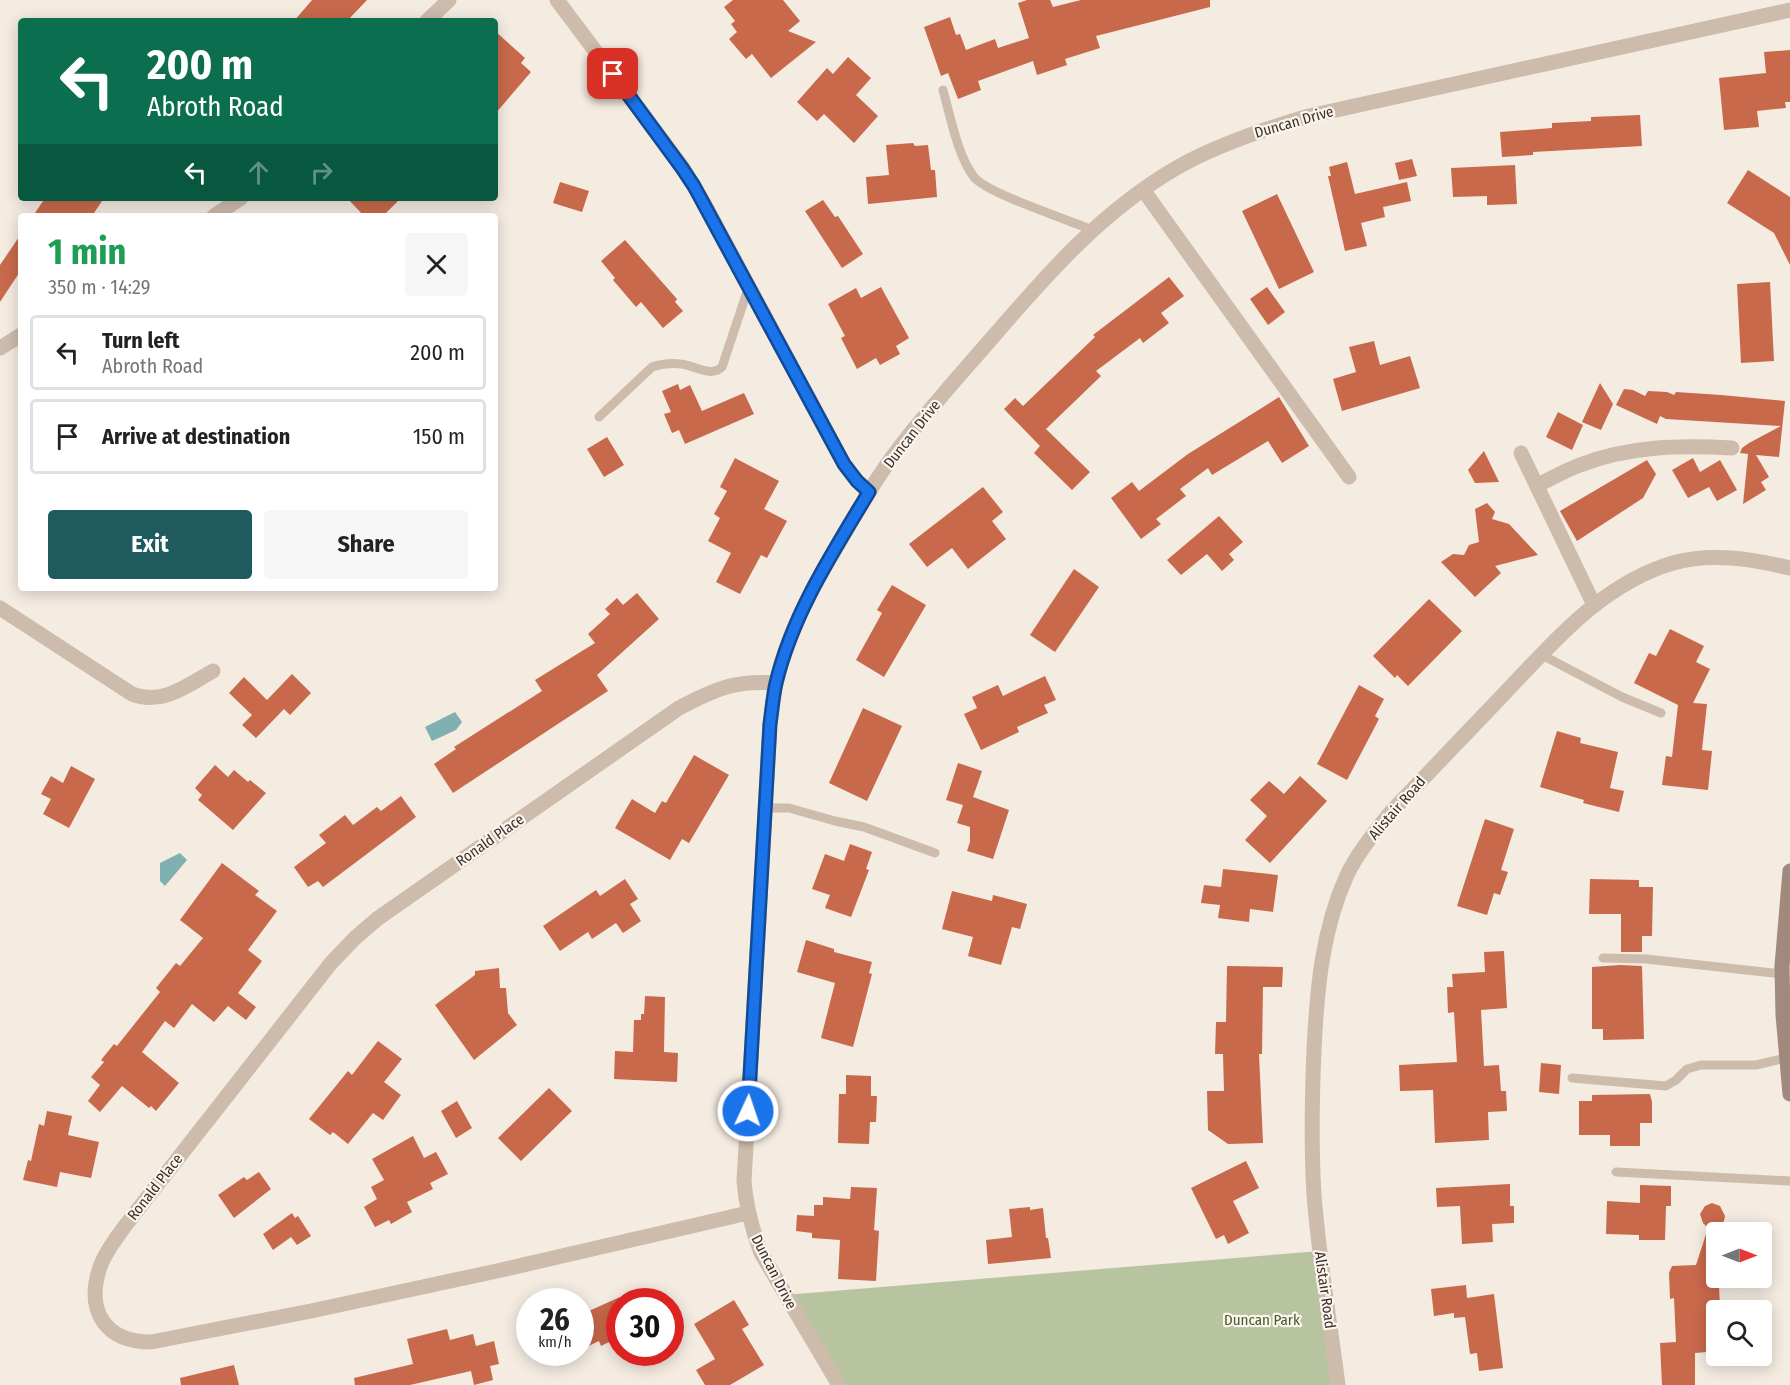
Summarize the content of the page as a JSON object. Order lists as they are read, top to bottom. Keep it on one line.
{"streets":{"street":["Duncan Drive","Alistair Road","Ronald Place"]},"crossings":[["Duncan Drive","Ronald Place"]],"parks":["Duncan Park"],"north":"right","page":{"turn":["200 m","Abroth Road"],"heading":["1 min","350 m · 14:29"],"list":[{"name":"Turn left","note":"Abroth Road","value":"200 m"},{"name":"Arrive at destination","value":"150 m"}],"buttons":["Exit","Share"],"speed":"26 km/h","limit":"30"}}
